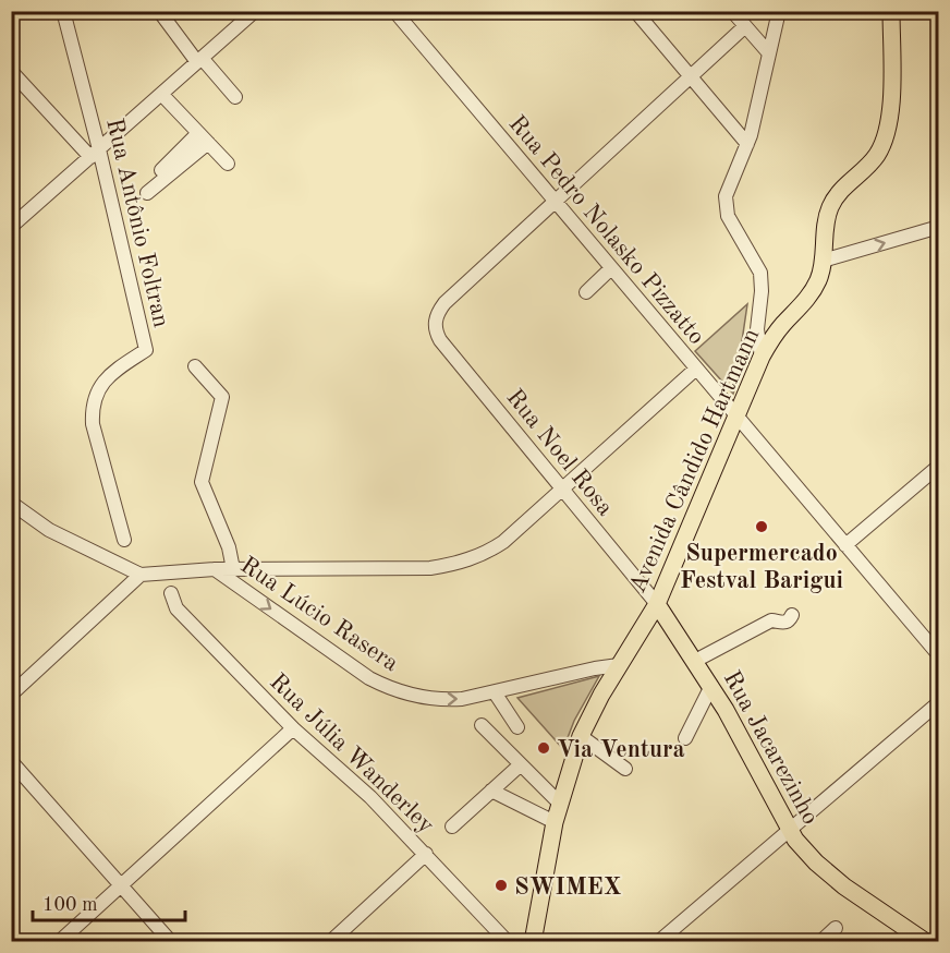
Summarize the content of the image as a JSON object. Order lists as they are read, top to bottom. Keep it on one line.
{"streets":{"main road":["Avenida Cândido Hartmann","Rua Jacarezinho"],"street":["Rua Antônio Foltran","Rua Pedro Nolasko Pizzatto","Rua Noel Rosa","Rua Lúcio Rasera","Rua Júlia Wanderley"]},"crossings":[["Rua Pedro Nolasko Pizzatto","Rua Noel Rosa"],["Rua Pedro Nolasko Pizzatto","Avenida Cândido Hartmann"],["Rua Noel Rosa","Avenida Cândido Hartmann"],["Rua Noel Rosa","Rua Jacarezinho"],["Avenida Cândido Hartmann","Rua Lúcio Rasera"],["Avenida Cândido Hartmann","Rua Jacarezinho"]],"one_way":["Rua Lúcio Rasera"],"places":["Supermercado Festval Barigui","Via Ventura","SWIMEX"],"scale_bar":"100 m"}
